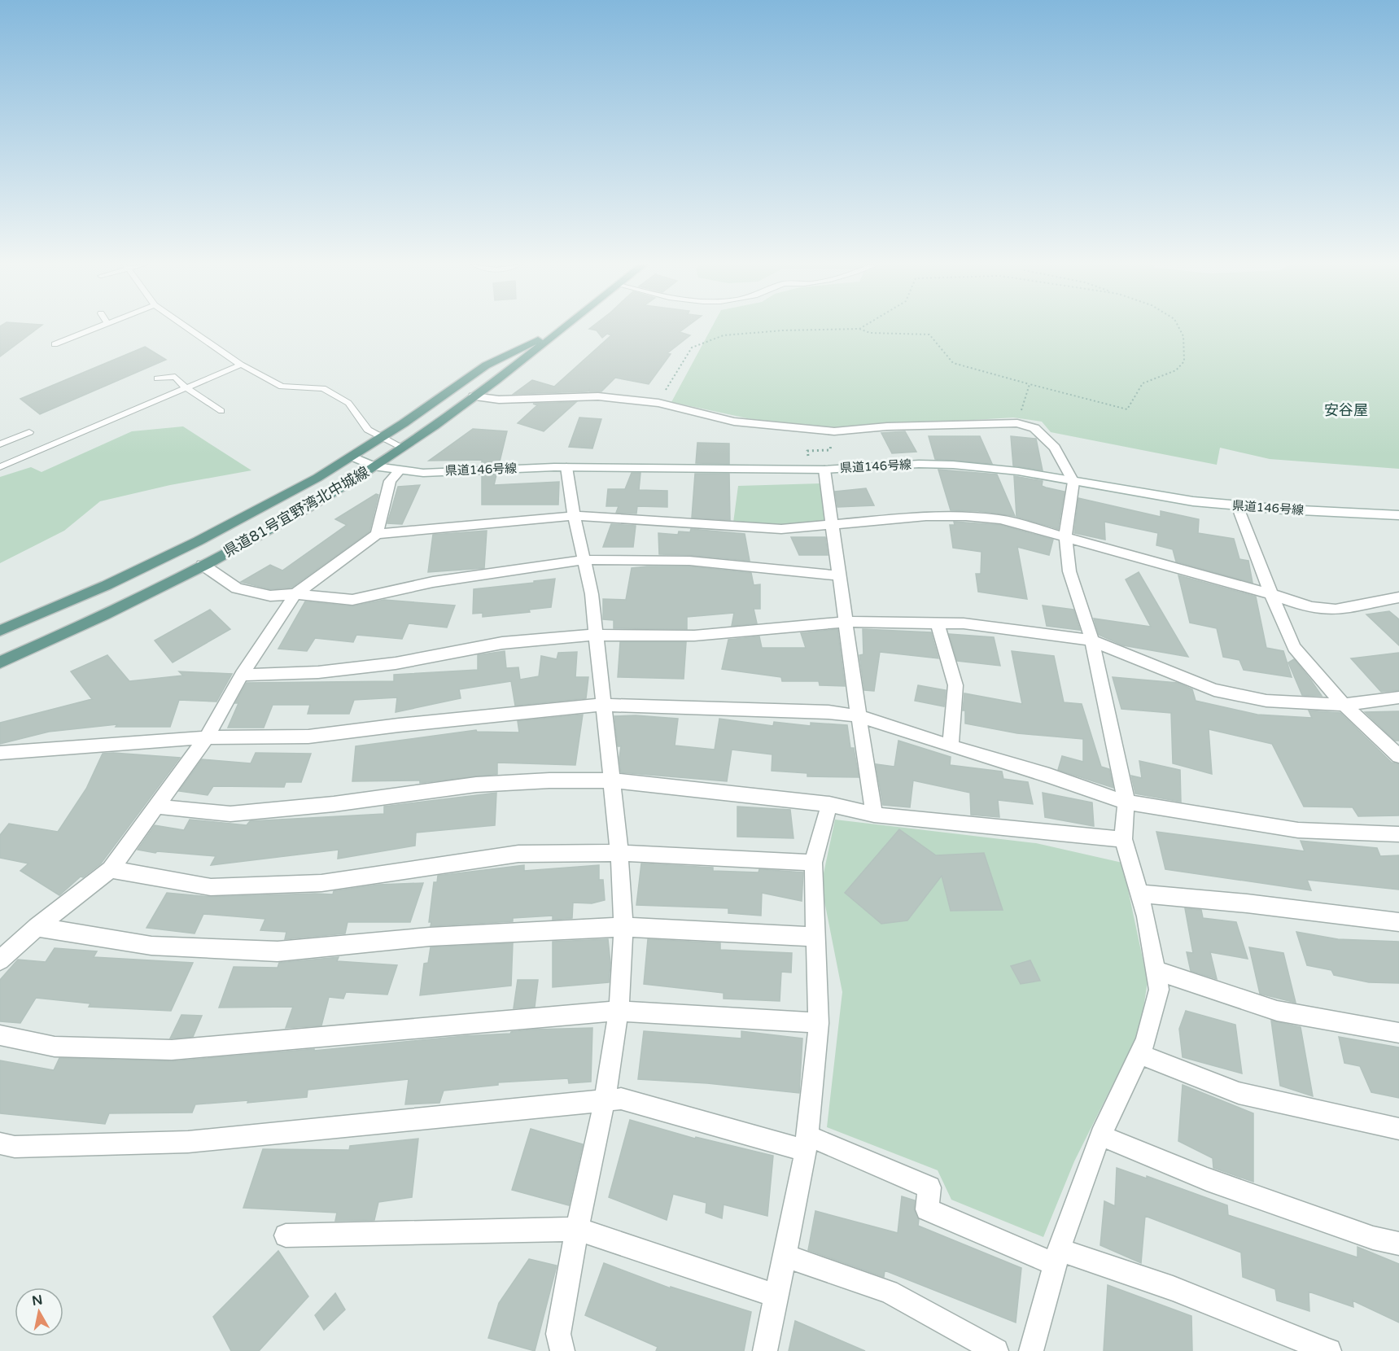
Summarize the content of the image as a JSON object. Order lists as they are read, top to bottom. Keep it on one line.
{"streets":{"main road":["県道81号宜野湾北中城線"],"street":["県道146号線"]},"crossings":[["県道146号線","県道81号宜野湾北中城線"]],"districts":["安谷屋"],"north":"top"}
